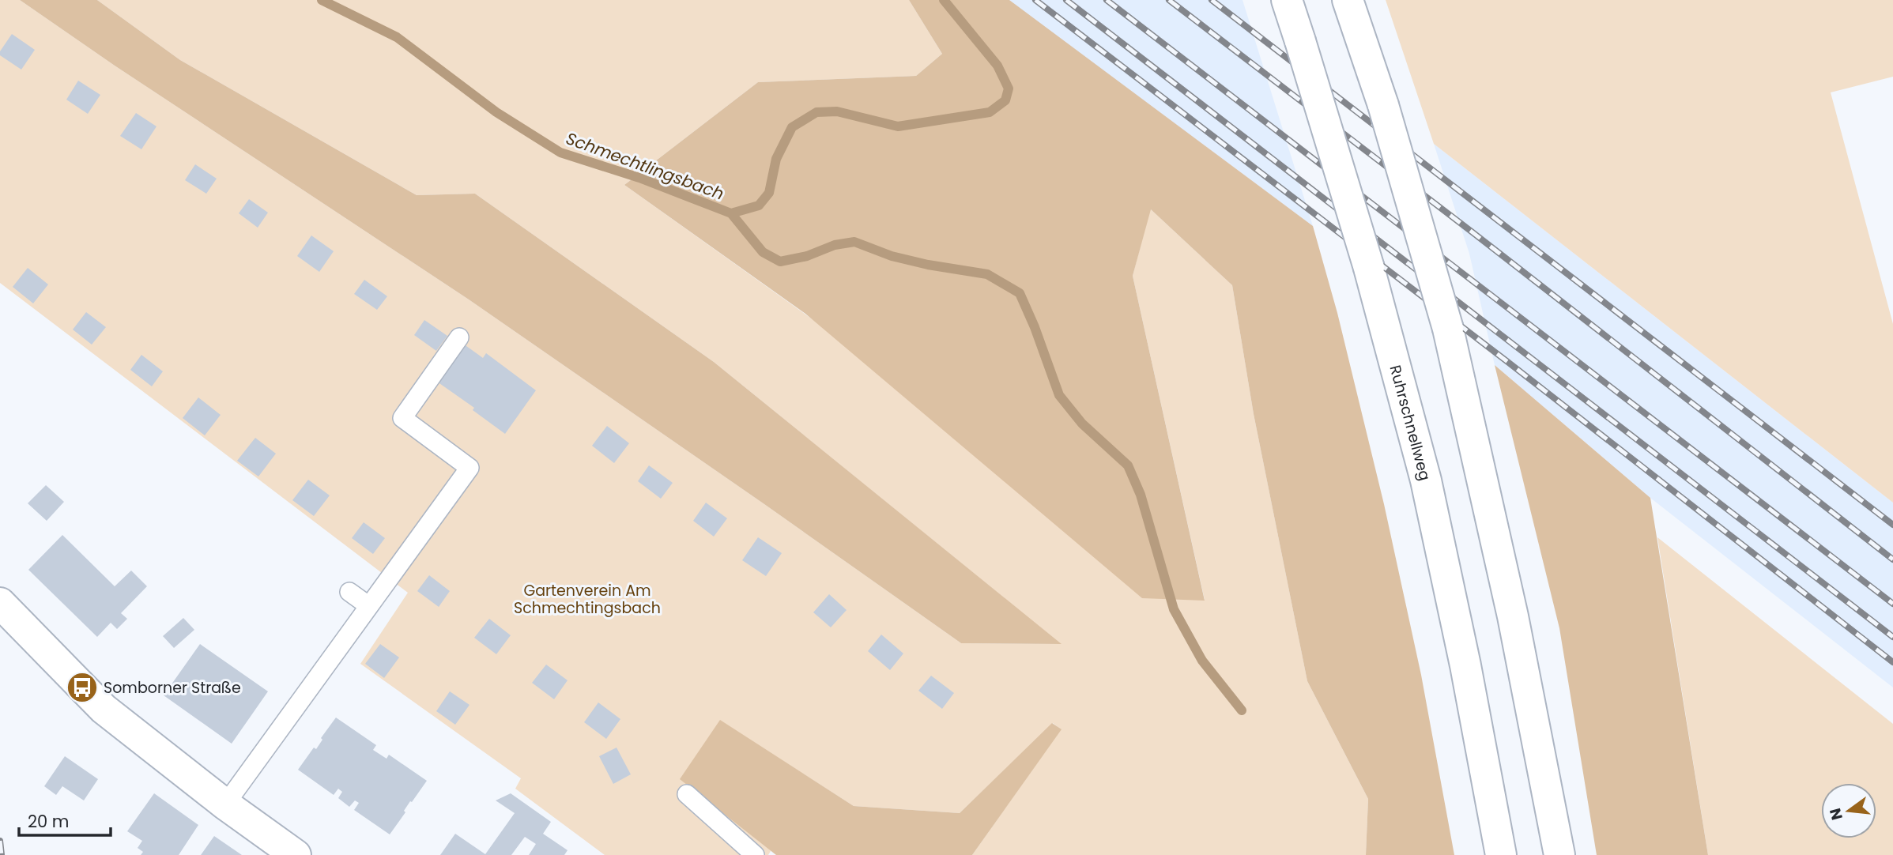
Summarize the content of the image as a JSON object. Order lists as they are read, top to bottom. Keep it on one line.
{"streets":{"main road":["Ruhrschnellweg"]},"water":["Schmechtlingsbach"],"parks":["Gartenverein Am Schmechtingsbach"],"places":{"bus stop":["Somborner Straße"]},"scale_bar":"20 m","north":"left"}
